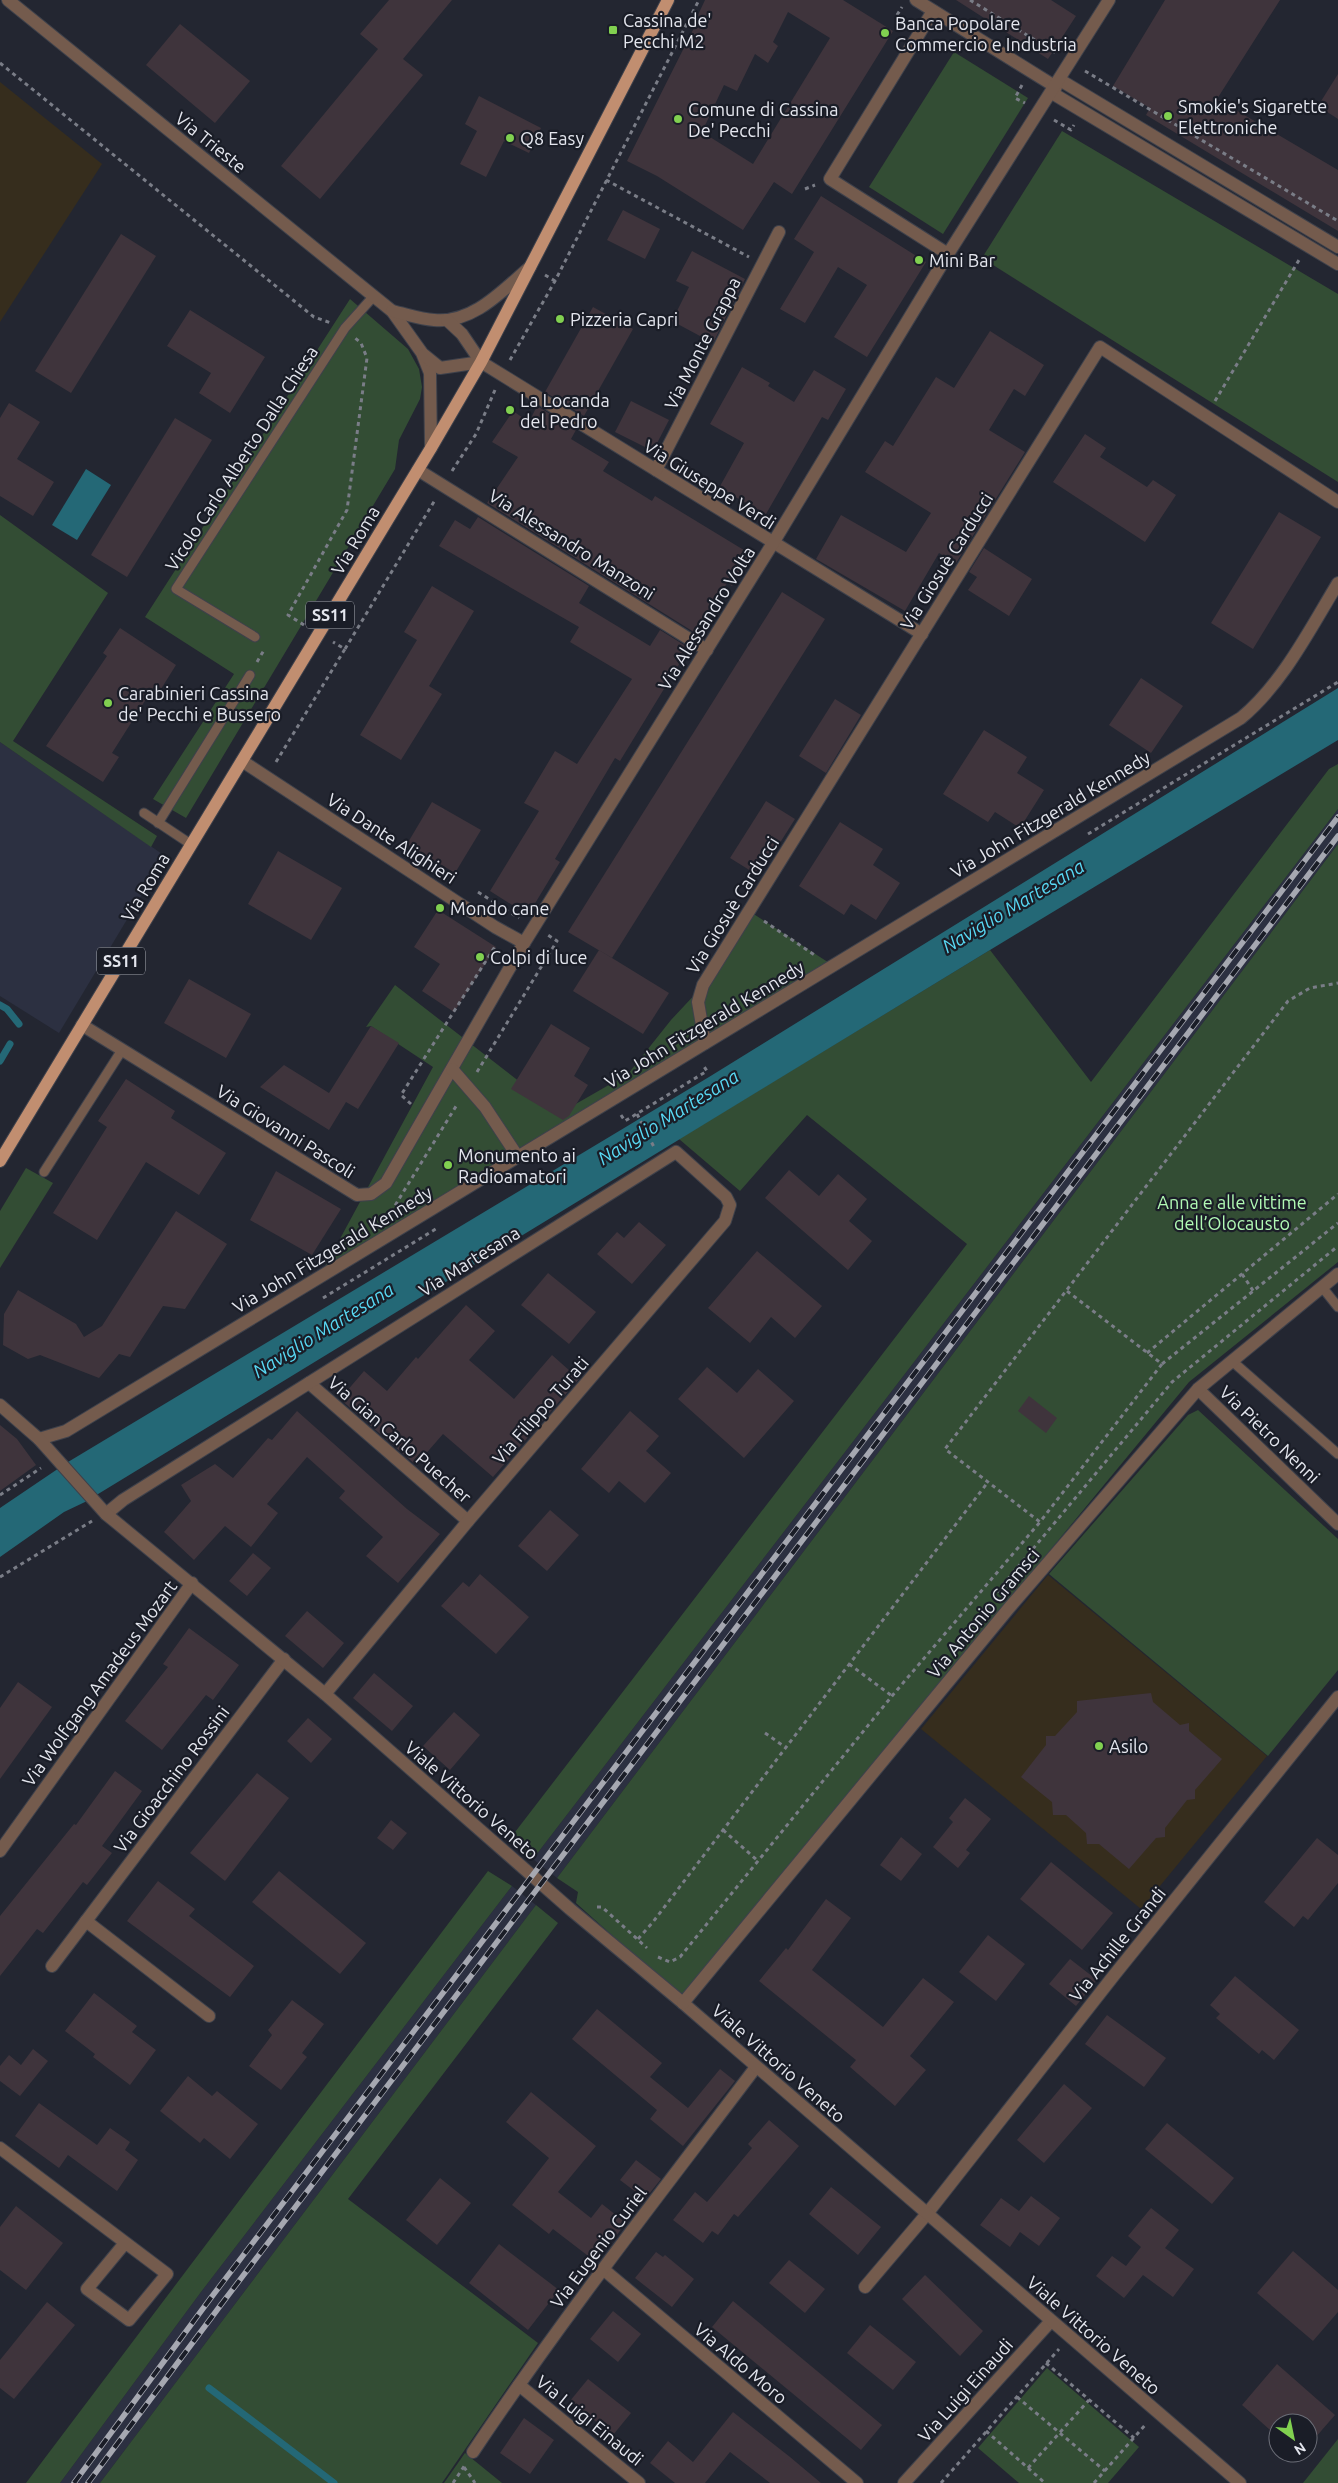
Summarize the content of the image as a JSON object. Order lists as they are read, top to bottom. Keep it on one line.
{"streets":{"main road":["Via Roma","SS11"],"street":["Via Trieste","Via Monte Grappa","Via Giuseppe Verdi","Via Alessandro Manzoni","Via Giosuè Carducci","Via Alessandro Volta","Via John Fitzgerald Kennedy","Via Dante Alighieri","Via Giovanni Pascoli","Via Martesana","Via Filippo Turati","Via Pietro Nenni","Via Gian Carlo Puecher","Via Antonio Gramsci","Via Wolfgang Amadeus Mozart","Via Gioacchino Rossini","Viale Vittorio Veneto","Via Achille Grandi","Via Eugenio Curiel","Via Aldo Moro","Via Luigi Einaudi"],"lane":["Vicolo Carlo Alberto Dalla Chiesa"]},"crossings":[["Via Trieste","Vicolo Carlo Alberto Dalla Chiesa"],["Via Trieste","Via Giuseppe Verdi"],["Via Trieste","Via Roma"],["Via Monte Grappa","Via Giuseppe Verdi"],["Via Giuseppe Verdi","Via Roma"],["Via Giuseppe Verdi","Via Giosuè Carducci"],["Via Giuseppe Verdi","Via Alessandro Volta"],["Via Roma","Via Alessandro Manzoni"],["Via Roma","Via Dante Alighieri"],["Via Roma","Via Giovanni Pascoli"],["Via Alessandro Manzoni","Via Alessandro Volta"],["Via Giosuè Carducci","Via John Fitzgerald Kennedy"],["Via Alessandro Volta","Via Dante Alighieri"],["Via Alessandro Volta","Via Giovanni Pascoli"],["Via John Fitzgerald Kennedy","Viale Vittorio Veneto"],["Via Martesana","Via Filippo Turati"],["Via Martesana","Via Gian Carlo Puecher"],["Via Martesana","Viale Vittorio Veneto"],["Via Filippo Turati","Via Gian Carlo Puecher"],["Via Filippo Turati","Viale Vittorio Veneto"],["Via Pietro Nenni","Via Antonio Gramsci"],["Via Antonio Gramsci","Viale Vittorio Veneto"],["Via Wolfgang Amadeus Mozart","Viale Vittorio Veneto"],["Via Gioacchino Rossini","Viale Vittorio Veneto"],["Viale Vittorio Veneto","Via Achille Grandi"],["Viale Vittorio Veneto","Via Eugenio Curiel"],["Viale Vittorio Veneto","Via Luigi Einaudi"],["Via Eugenio Curiel","Via Aldo Moro"],["Via Eugenio Curiel","Via Luigi Einaudi"]],"water":["Naviglio Martesana"],"parks":["Anna e alle vittime dell’Olocausto"],"places":{"transit":["Cassina de' Pecchi M2"],"other":["Banca Popolare Commercio e Industria","Smokie's Sigarette Elettroniche","Comune di Cassina De' Pecchi","Q8 Easy","Mini Bar","Pizzeria Capri","La Locanda del Pedro","Carabinieri Cassina de' Pecchi e Bussero","Mondo cane","Colpi di luce","Monumento ai Radioamatori","Asilo"]},"north":"bottom right"}
